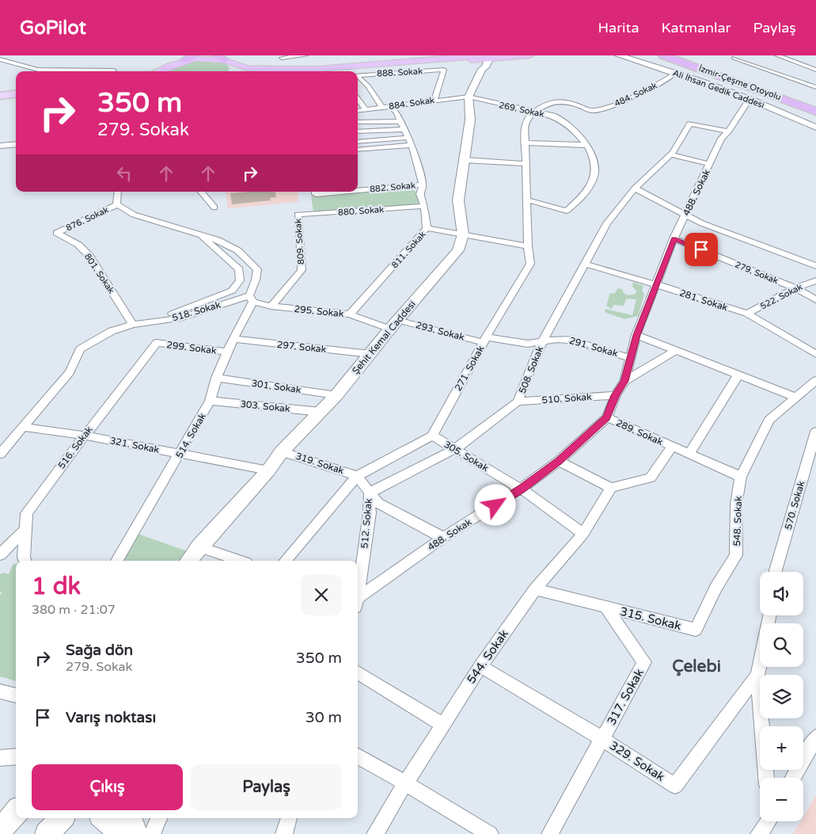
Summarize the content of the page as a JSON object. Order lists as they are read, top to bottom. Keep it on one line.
{"streets":{"highway":["İzmir-Çeşme Otoyolu"],"main road":["Ali İhsan Gedik Caddesi","Şehit Kemal Caddesi"],"street":["888. Sokak","484. Sokak","884. Sokak","269. Sokak","882. Sokak","488. Sokak","880. Sokak","876. Sokak","809. Sokak","811. Sokak","279. Sokak","801. Sokak","522. Sokak","281. Sokak","518. Sokak","295. Sokak","293. Sokak","297. Sokak","291. Sokak","299. Sokak","271. Sokak","508. Sokak","301. Sokak","510. Sokak","303. Sokak","289. Sokak","514. Sokak","321. Sokak","516. Sokak","305. Sokak","319. Sokak","570. Sokak","548. Sokak","512. Sokak","315. Sokak","544. Sokak","317. Sokak","329. Sokak"]},"crossings":[["888. Sokak","884. Sokak"],["Ali İhsan Gedik Caddesi","484. Sokak"],["Ali İhsan Gedik Caddesi","488. Sokak"],["484. Sokak","269. Sokak"],["484. Sokak","271. Sokak"],["884. Sokak","269. Sokak"],["884. Sokak","811. Sokak"],["884. Sokak","Şehit Kemal Caddesi"],["269. Sokak","Şehit Kemal Caddesi"],["269. Sokak","271. Sokak"],["882. Sokak","811. Sokak"],["488. Sokak","279. Sokak"],["488. Sokak","281. Sokak"],["488. Sokak","291. Sokak"],["488. Sokak","508. Sokak"],["488. Sokak","510. Sokak"],["488. Sokak","289. Sokak"],["488. Sokak","305. Sokak"],["880. Sokak","809. Sokak"],["880. Sokak","811. Sokak"],["876. Sokak","801. Sokak"],["809. Sokak","295. Sokak"],["811. Sokak","295. Sokak"],["279. Sokak","522. Sokak"],["801. Sokak","518. Sokak"],["522. Sokak","281. Sokak"],["281. Sokak","508. Sokak"],["518. Sokak","295. Sokak"],["518. Sokak","514. Sokak"],["518. Sokak","321. Sokak"],["295. Sokak","293. Sokak"],["295. Sokak","Şehit Kemal Caddesi"],["295. Sokak","514. Sokak"],["293. Sokak","Şehit Kemal Caddesi"],["293. Sokak","291. Sokak"],["293. Sokak","271. Sokak"],["Şehit Kemal Caddesi","297. Sokak"],["Şehit Kemal Caddesi","301. Sokak"],["Şehit Kemal Caddesi","303. Sokak"],["Şehit Kemal Caddesi","321. Sokak"],["Şehit Kemal Caddesi","319. Sokak"],["297. Sokak","514. Sokak"],["291. Sokak","271. Sokak"],["291. Sokak","508. Sokak"],["299. Sokak","514. Sokak"],["299. Sokak","516. Sokak"],["271. Sokak","305. Sokak"],["508. Sokak","510. Sokak"],["508. Sokak","305. Sokak"],["508. Sokak","512. Sokak"],["301. Sokak","514. Sokak"],["303. Sokak","514. Sokak"],["514. Sokak","321. Sokak"],["321. Sokak","516. Sokak"],["305. Sokak","544. Sokak"],["319. Sokak","512. Sokak"],["548. Sokak","315. Sokak"],["315. Sokak","317. Sokak"],["544. Sokak","329. Sokak"],["317. Sokak","329. Sokak"]],"districts":["Çelebi"],"page":{"header":"GoPilot","nav":["Harita","Katmanlar","Paylaş"],"turn":["350 m","279. Sokak"],"heading":["1 dk","380 m · 21:07"],"map_buttons":["+","−"],"list":[{"name":"Sağa dön","note":"279. Sokak","value":"350 m"},{"name":"Varış noktası","value":"30 m"}],"buttons":["Çıkış","Paylaş"]}}
